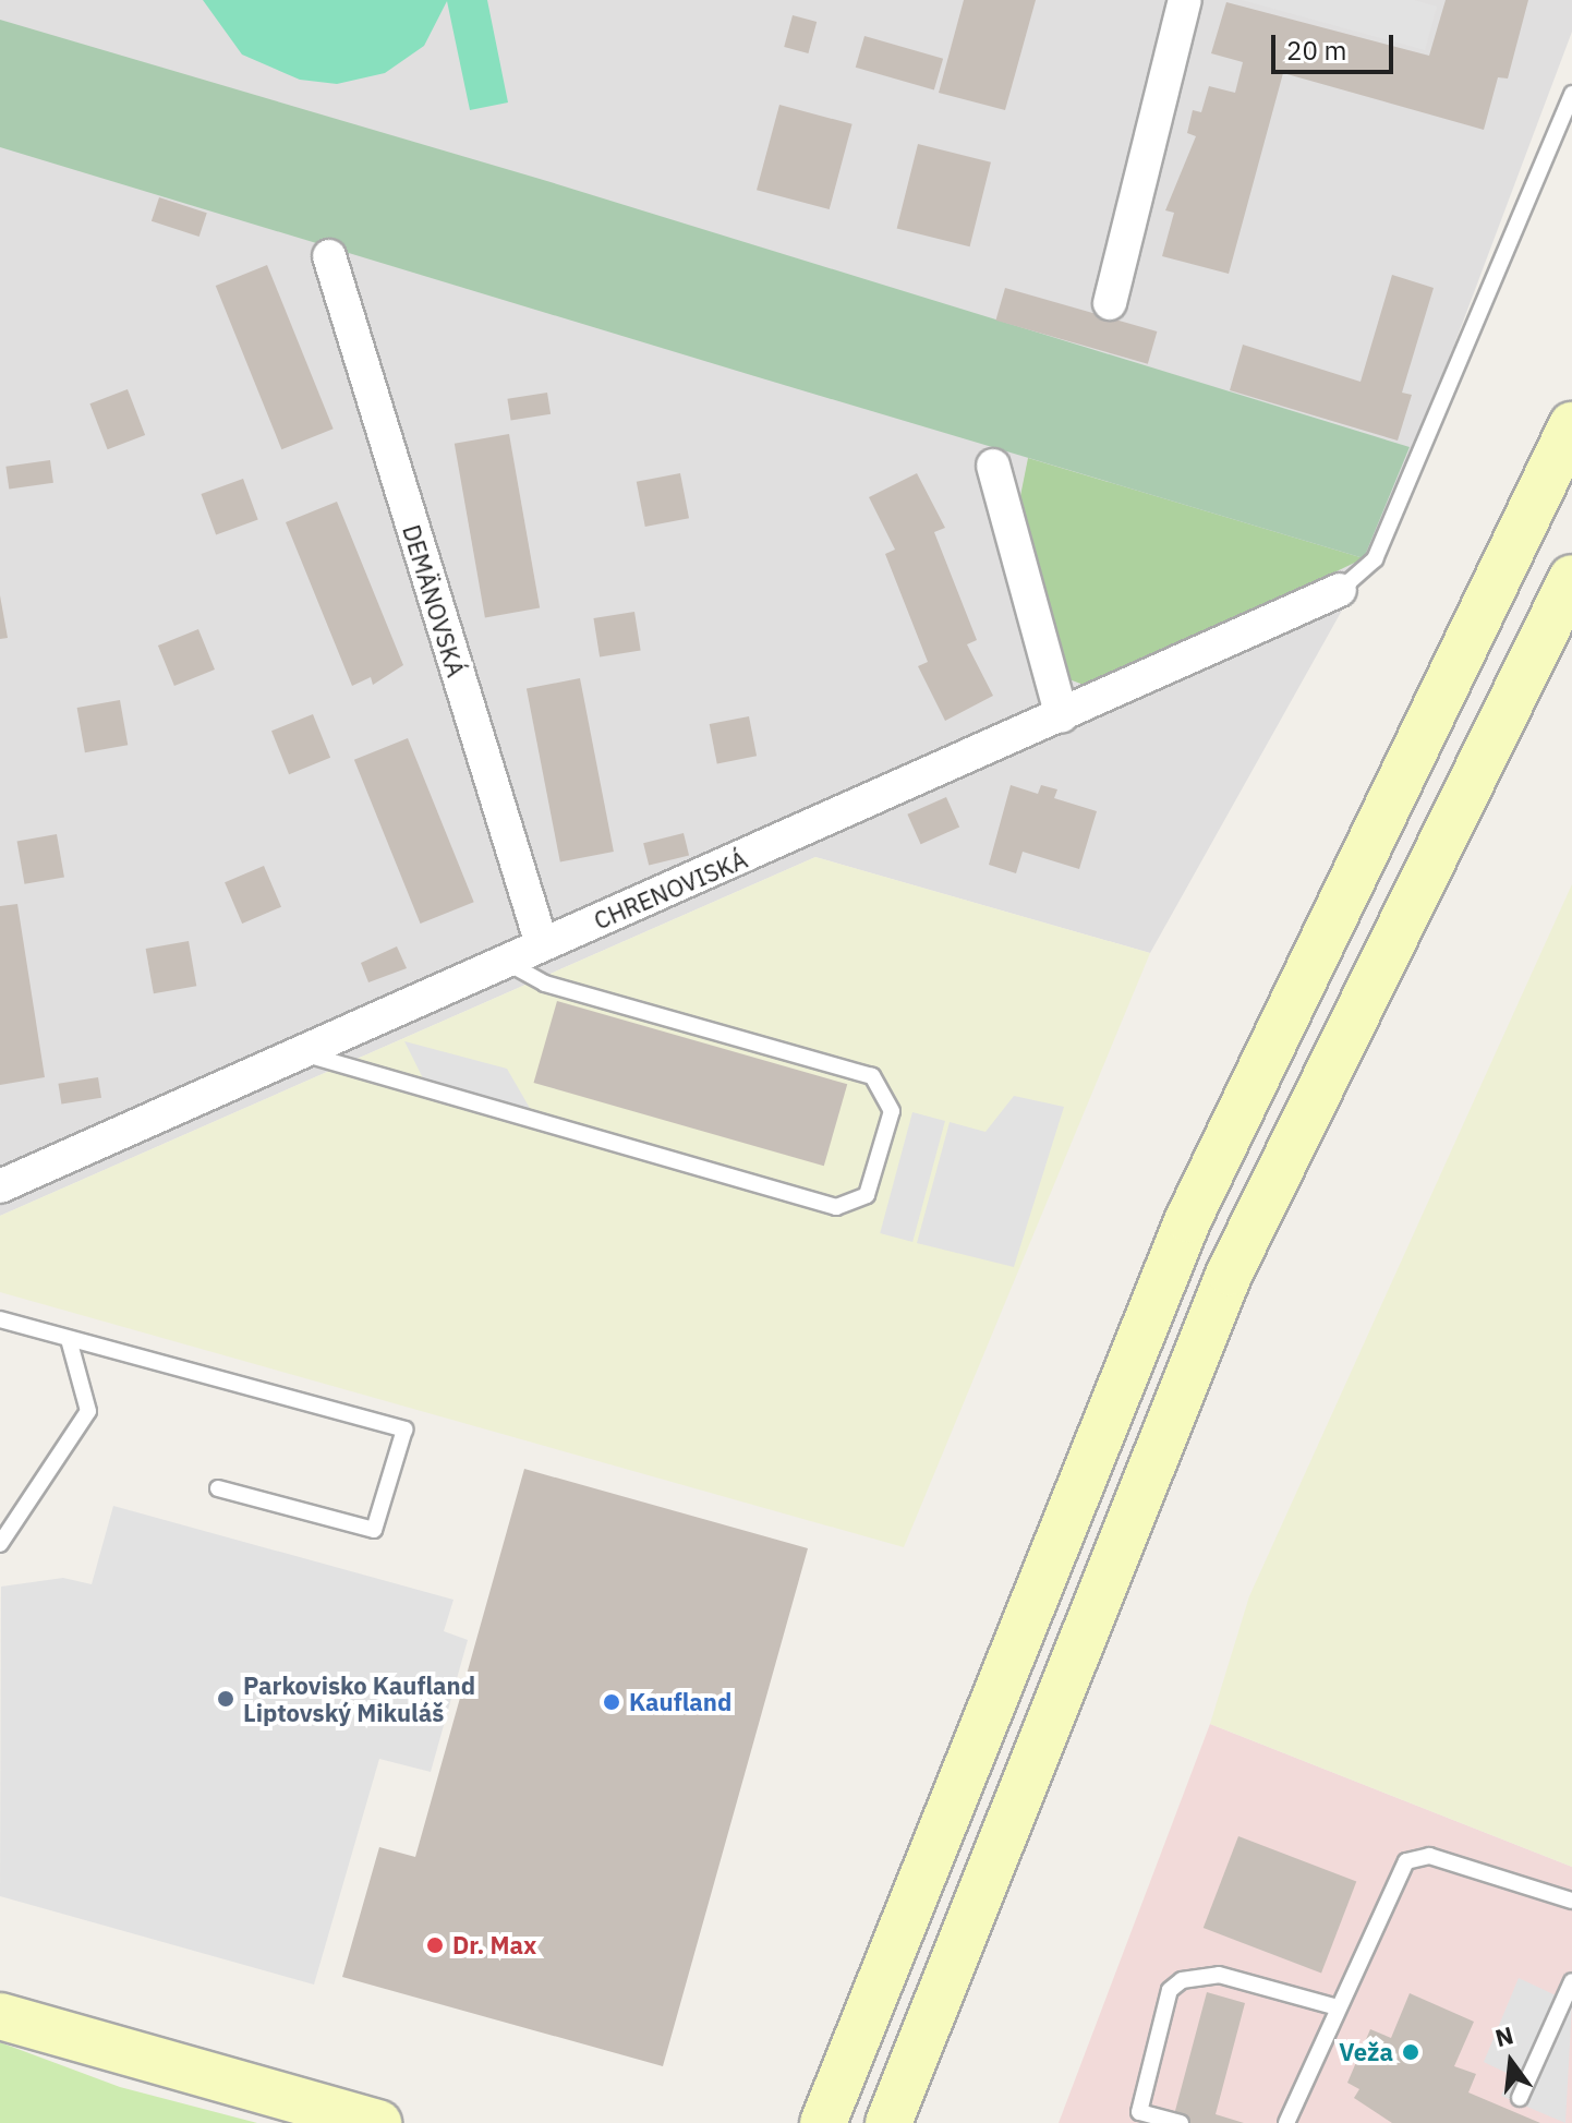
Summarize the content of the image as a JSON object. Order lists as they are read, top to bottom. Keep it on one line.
{"streets":{"street":["DEMÄNOVSKÁ","CHRENOVISKÁ"]},"crossings":[["DEMÄNOVSKÁ","CHRENOVISKÁ"]],"places":["Parkovisko Kaufland Liptovský Mikuláš","Kaufland","Dr. Max","Veža"],"scale_bar":"20 m","north":"top"}
